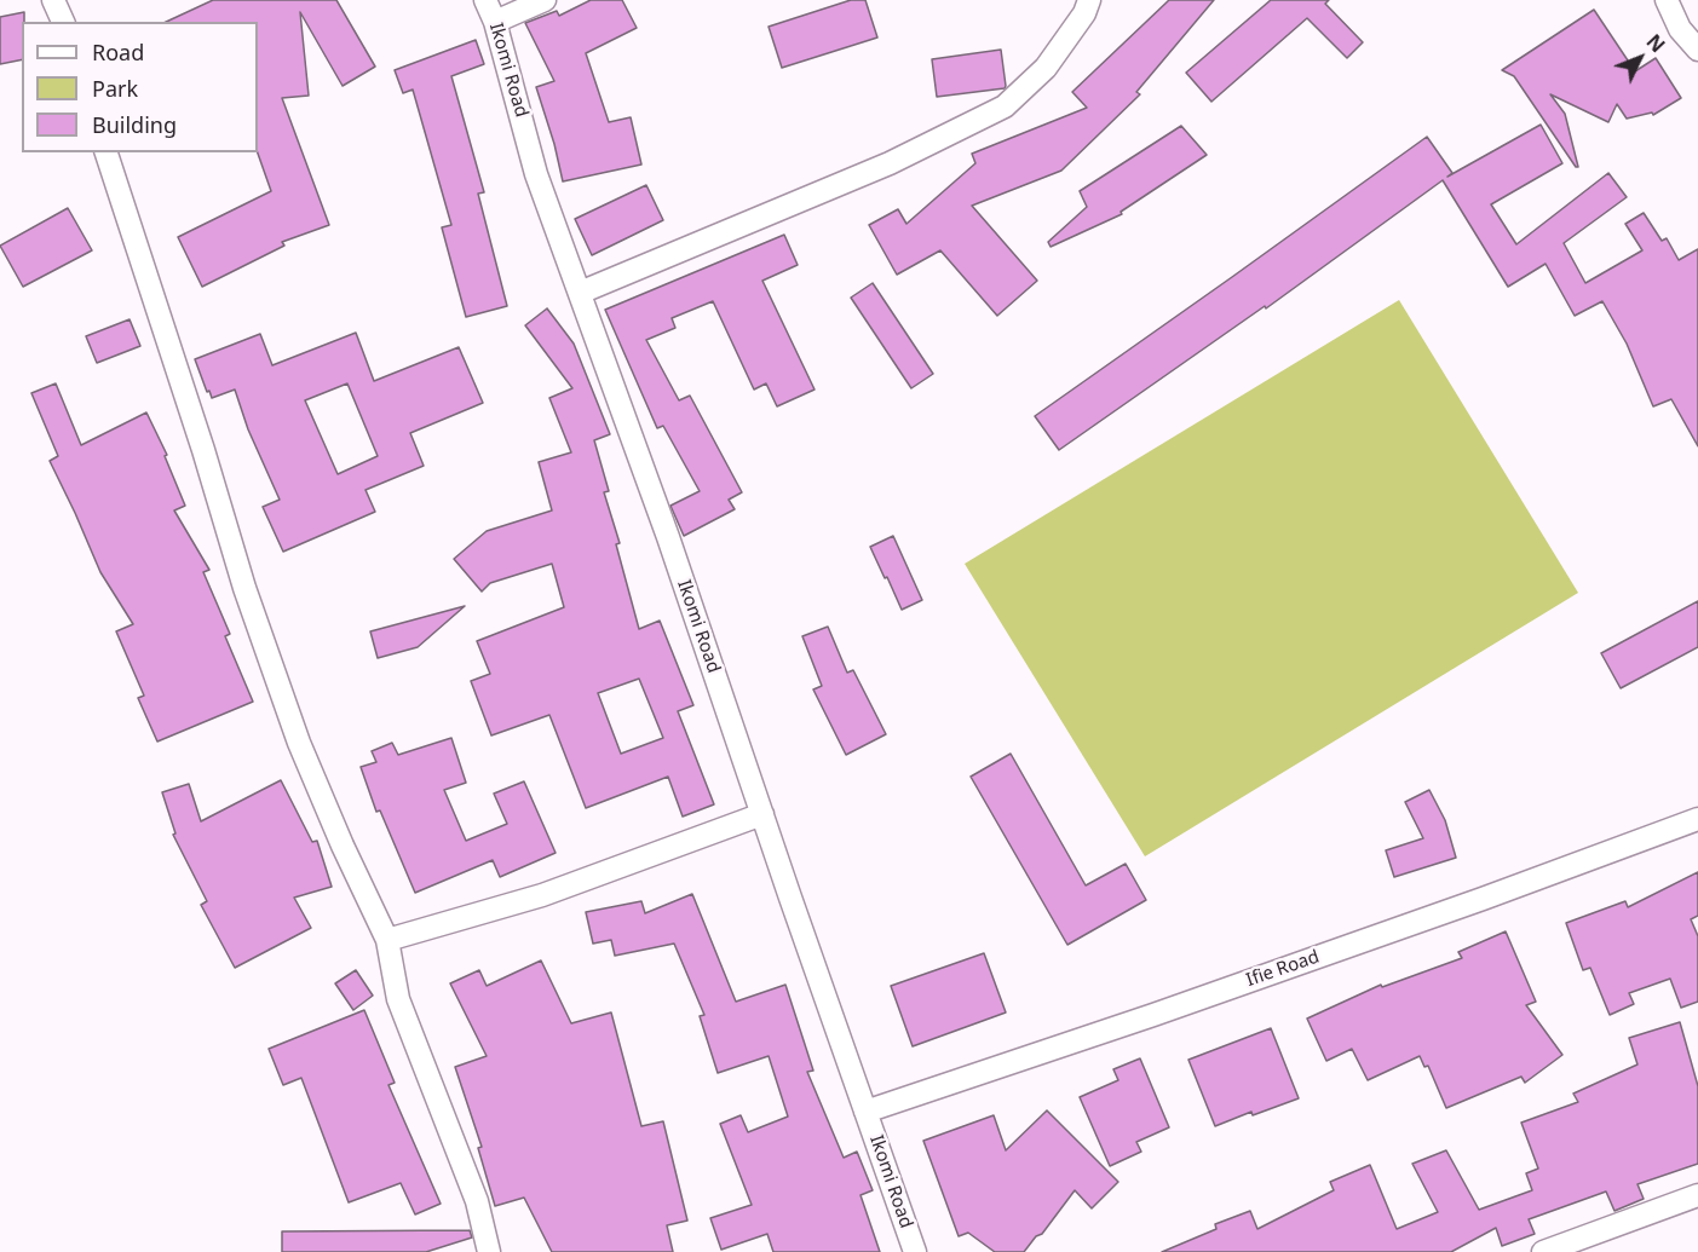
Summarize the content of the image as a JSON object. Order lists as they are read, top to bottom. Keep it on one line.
{"streets":{"street":["Ikomi Road","Ifie Road"]},"crossings":[["Ikomi Road","Ifie Road"]],"legend":["Road","Park","Building"],"north":"top right"}
